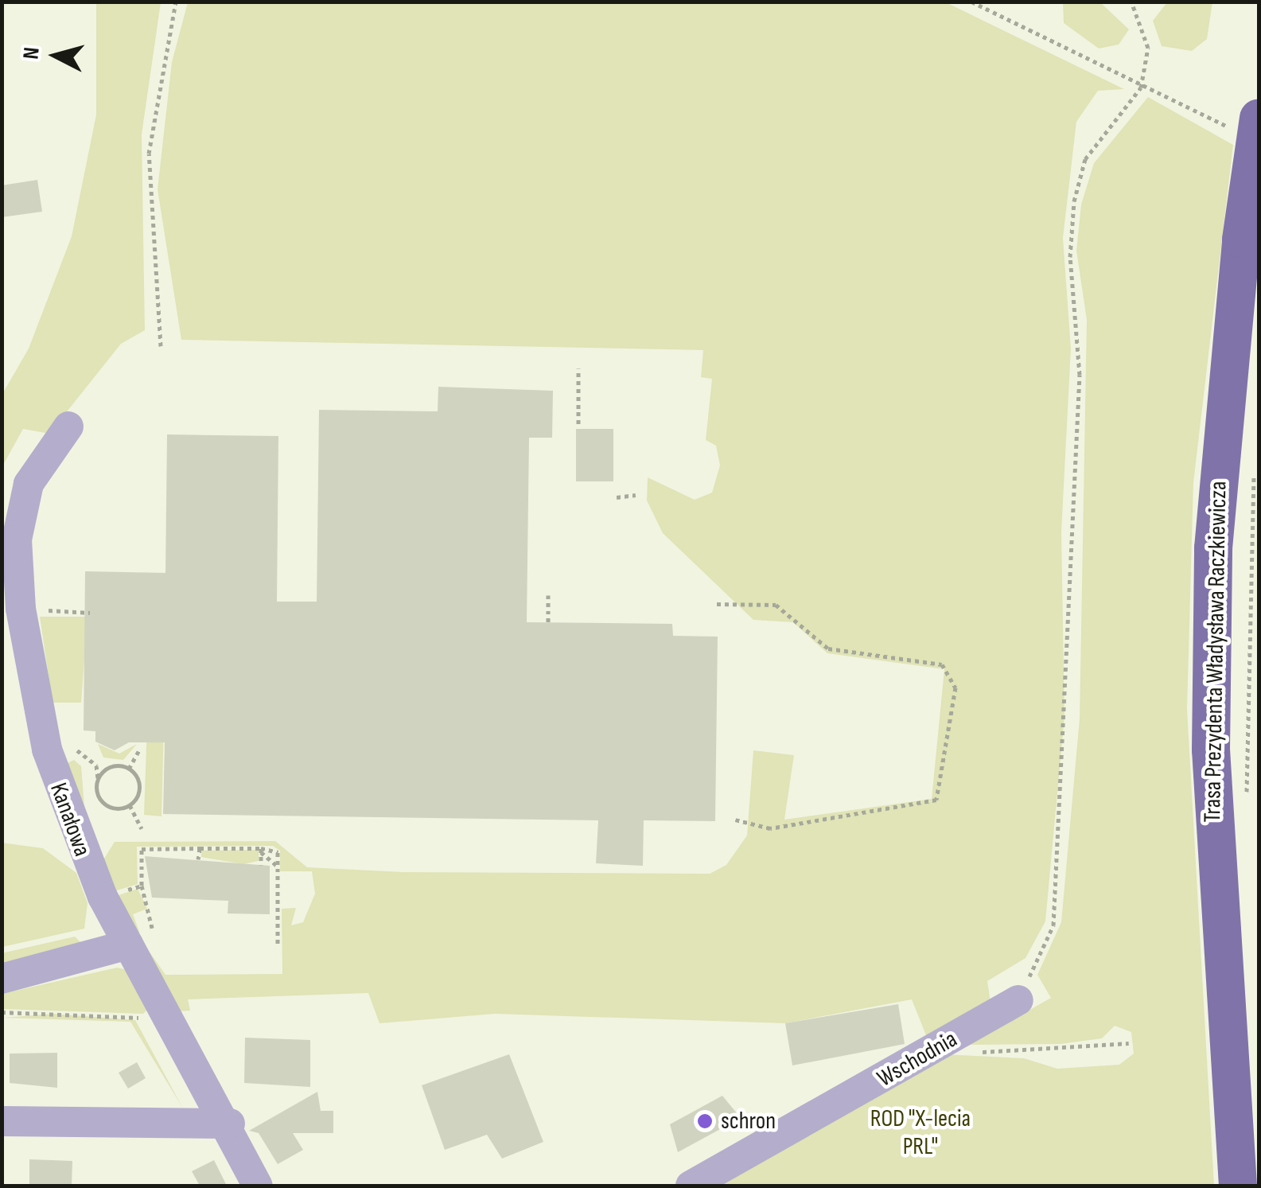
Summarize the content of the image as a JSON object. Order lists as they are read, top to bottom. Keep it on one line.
{"streets":{"main road":["Trasa Prezydenta Władysława Raczkiewicza"],"street":["Kanałowa","Wschodnia"]},"parks":["ROD \"X-lecia PRL\""],"places":["schron"],"north":"left"}
